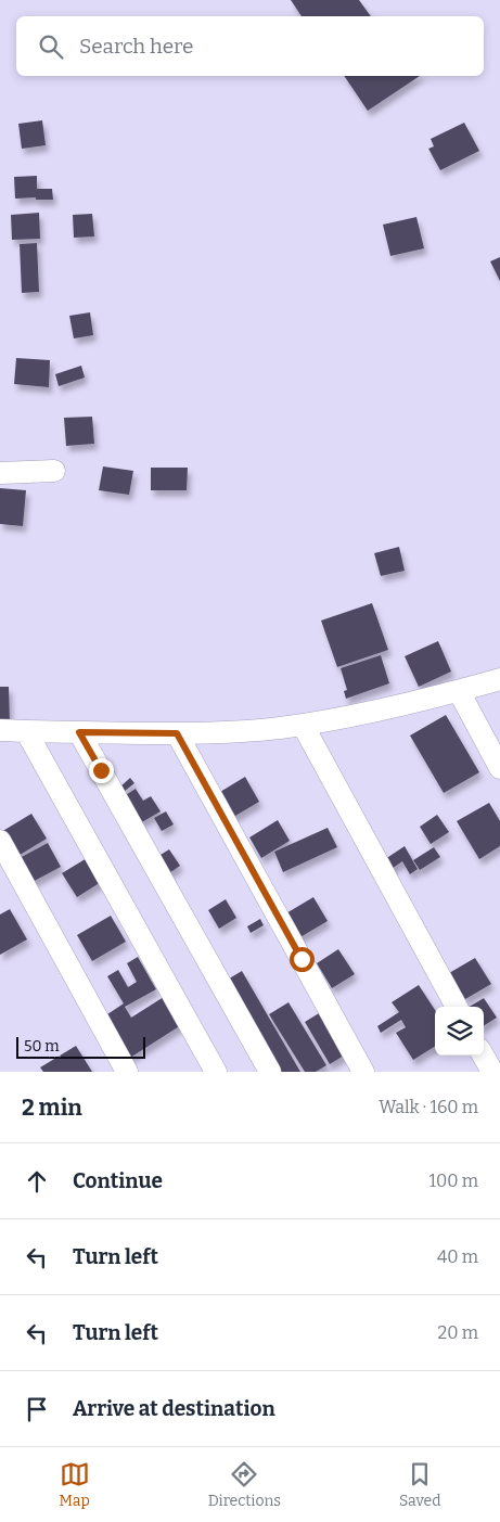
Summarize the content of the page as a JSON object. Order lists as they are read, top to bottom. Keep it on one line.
{"scale_bar":"50 m","page":{"search":"Search here","scale":"50 m","heading":["2 min","Walk · 160 m"],"list":[["Continue","100 m"],["Turn left","40 m"],["Turn left","20 m"],"Arrive at destination"],"nav":["Map","Directions","Saved"]}}
